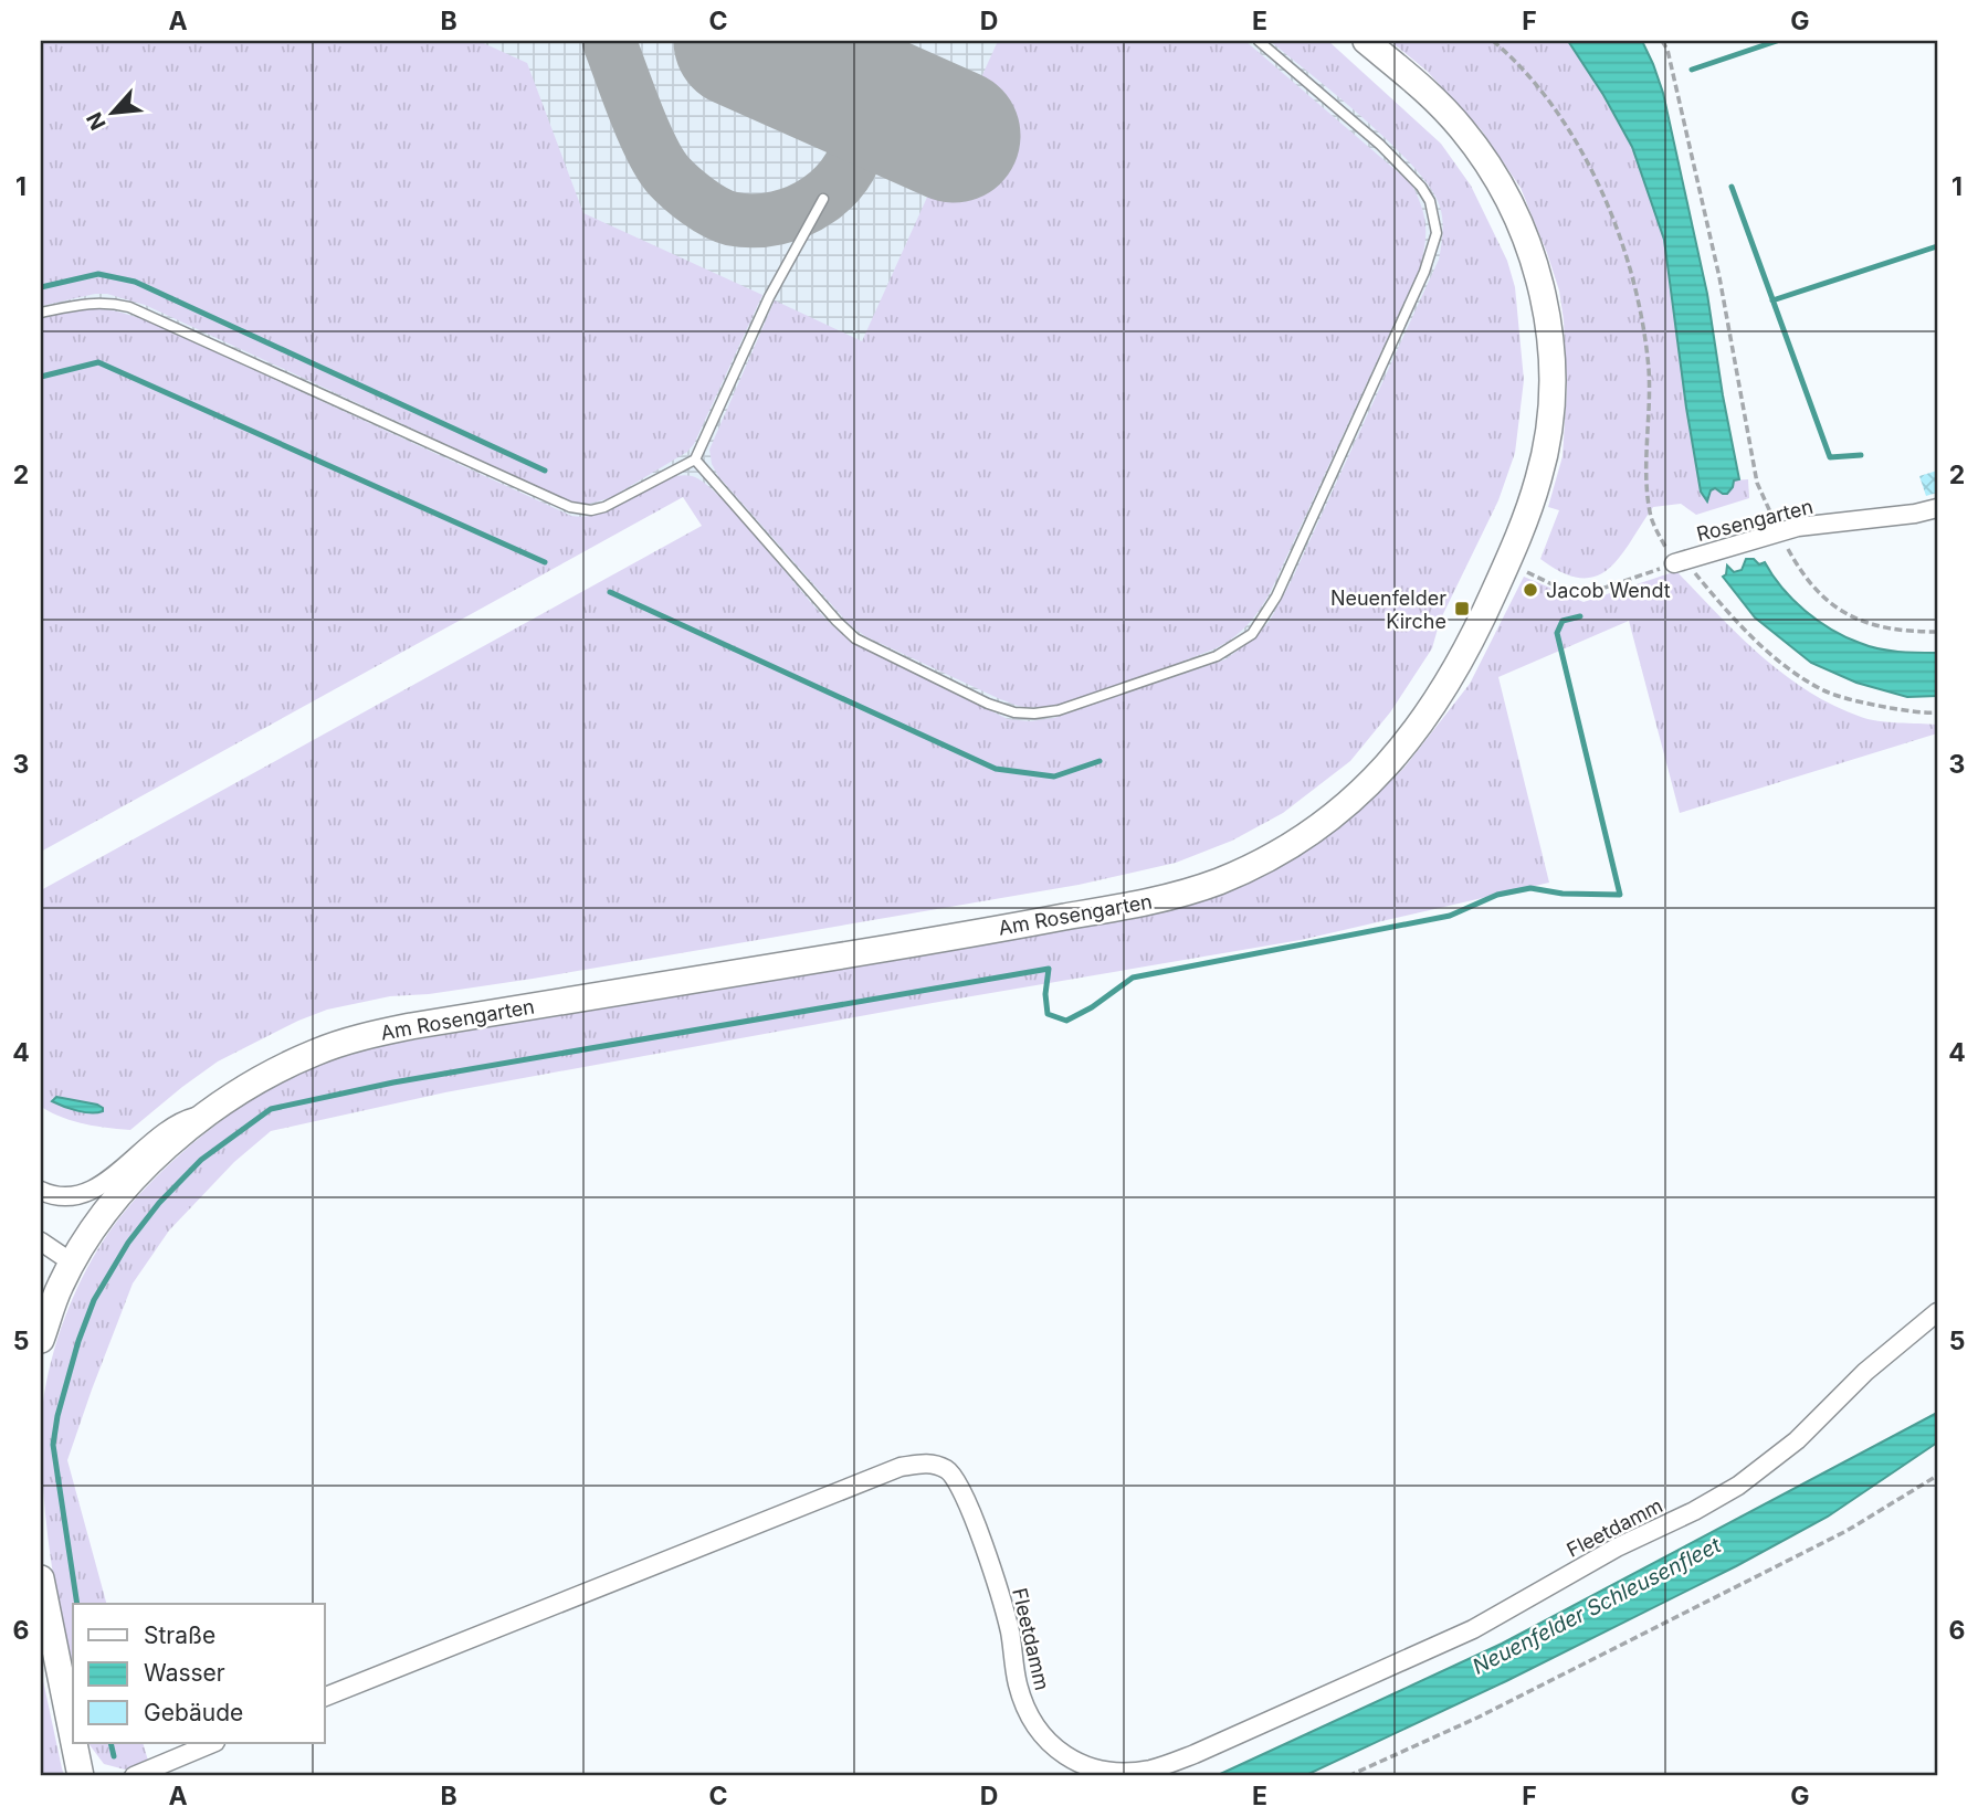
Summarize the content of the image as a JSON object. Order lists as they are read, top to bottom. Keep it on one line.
{"streets":{"main road":["Am Rosengarten"],"street":["Rosengarten","Fleetdamm"]},"water":["Neuenfelder Schleusenfleet"],"places":{"other":["Jacob Wendt"],"transit":["Neuenfelder Kirche"]},"legend":["Straße","Wasser","Gebäude"],"north":"bottom left","grid":{"columns":["A","B","C","D","E","F","G"],"rows":["1","2","3","4","5","6"]}}
